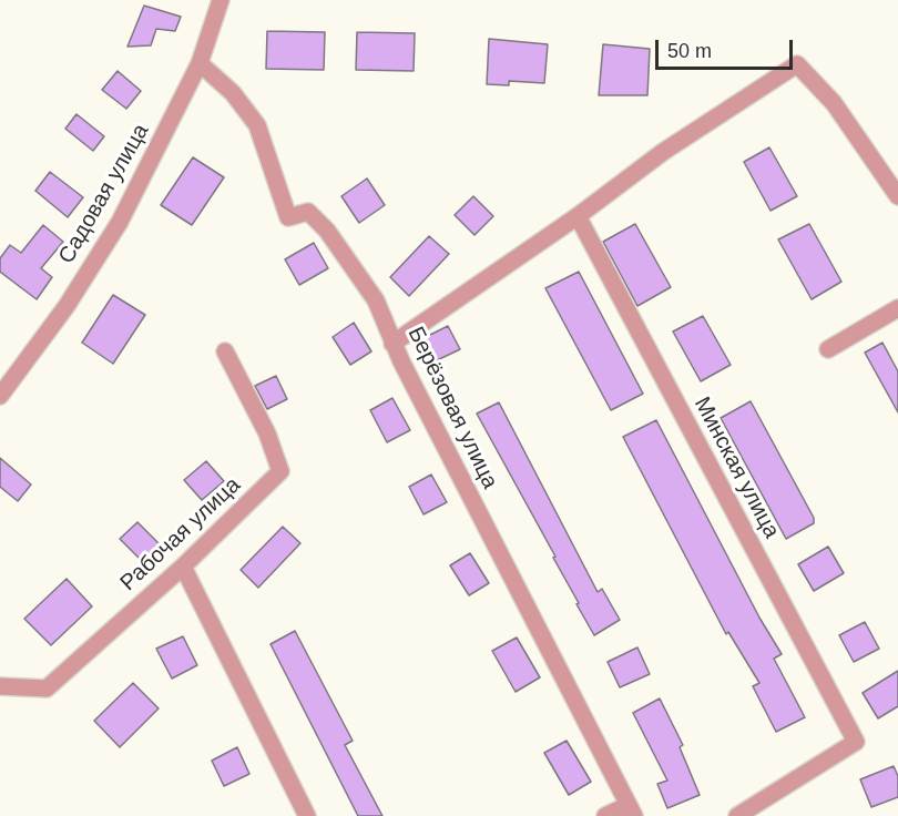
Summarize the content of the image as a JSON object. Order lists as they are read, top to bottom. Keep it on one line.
{"streets":{"street":["Садовая улица","Берёзовая улица","Минская улица","Рабочая улица"]},"crossings":[["Садовая улица","Берёзовая улица"]],"scale_bar":"50 m"}
